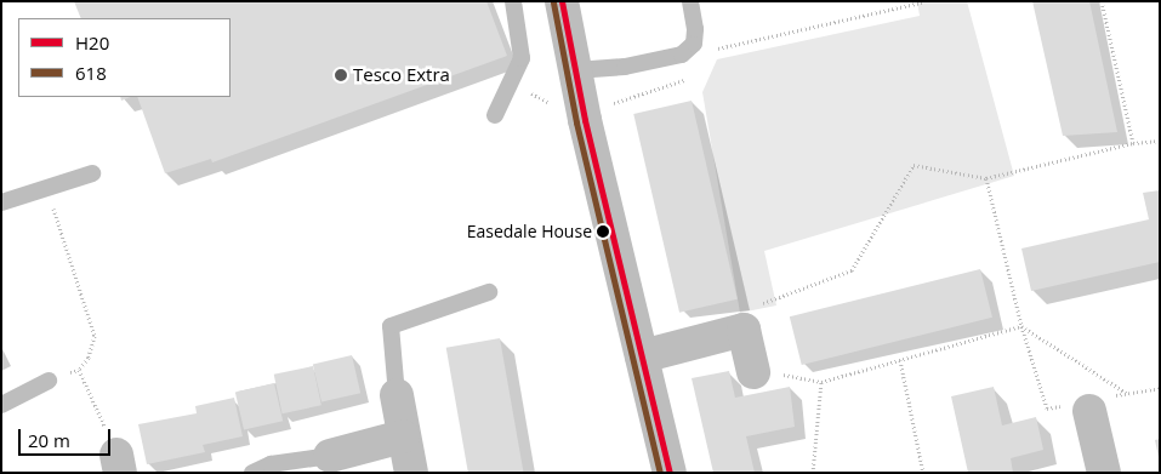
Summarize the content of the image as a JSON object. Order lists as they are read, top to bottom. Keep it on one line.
{"places":["Tesco Extra","Easedale House"],"lines":["transit line H20","transit line 618"],"legend":["H20","618"],"scale_bar":"20 m"}
